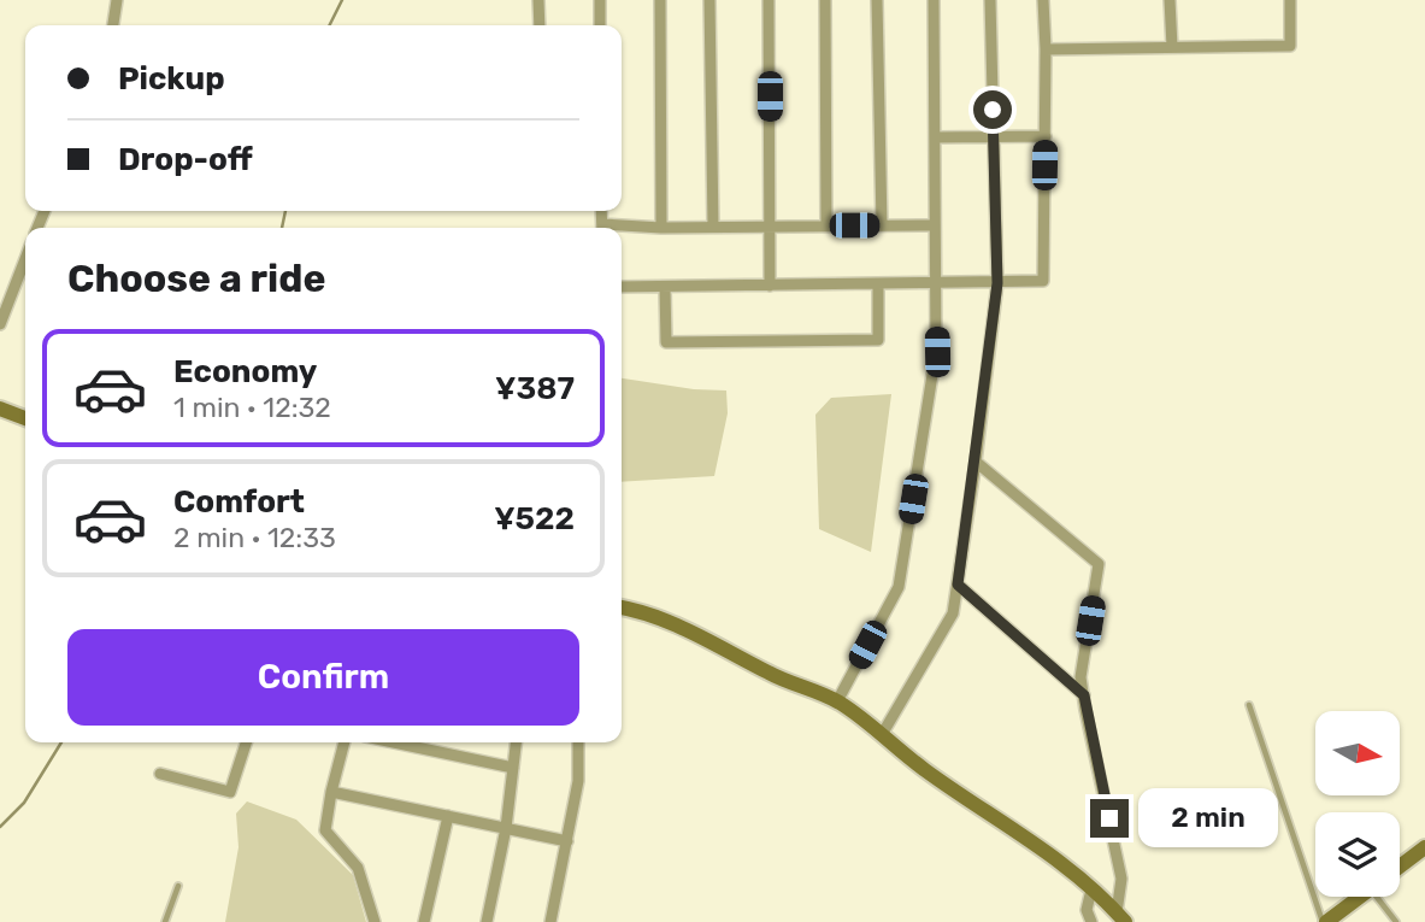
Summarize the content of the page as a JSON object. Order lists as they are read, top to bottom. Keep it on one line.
{"north":"right","page":{"banner":["Pickup","Drop-off"],"heading":"Choose a ride","list":[{"name":"Economy","note":"1 min · 12:32","value":"¥387"},{"name":"Comfort","note":"2 min · 12:33","value":"¥522"}],"buttons":"Confirm","bubble":"2 min"}}
